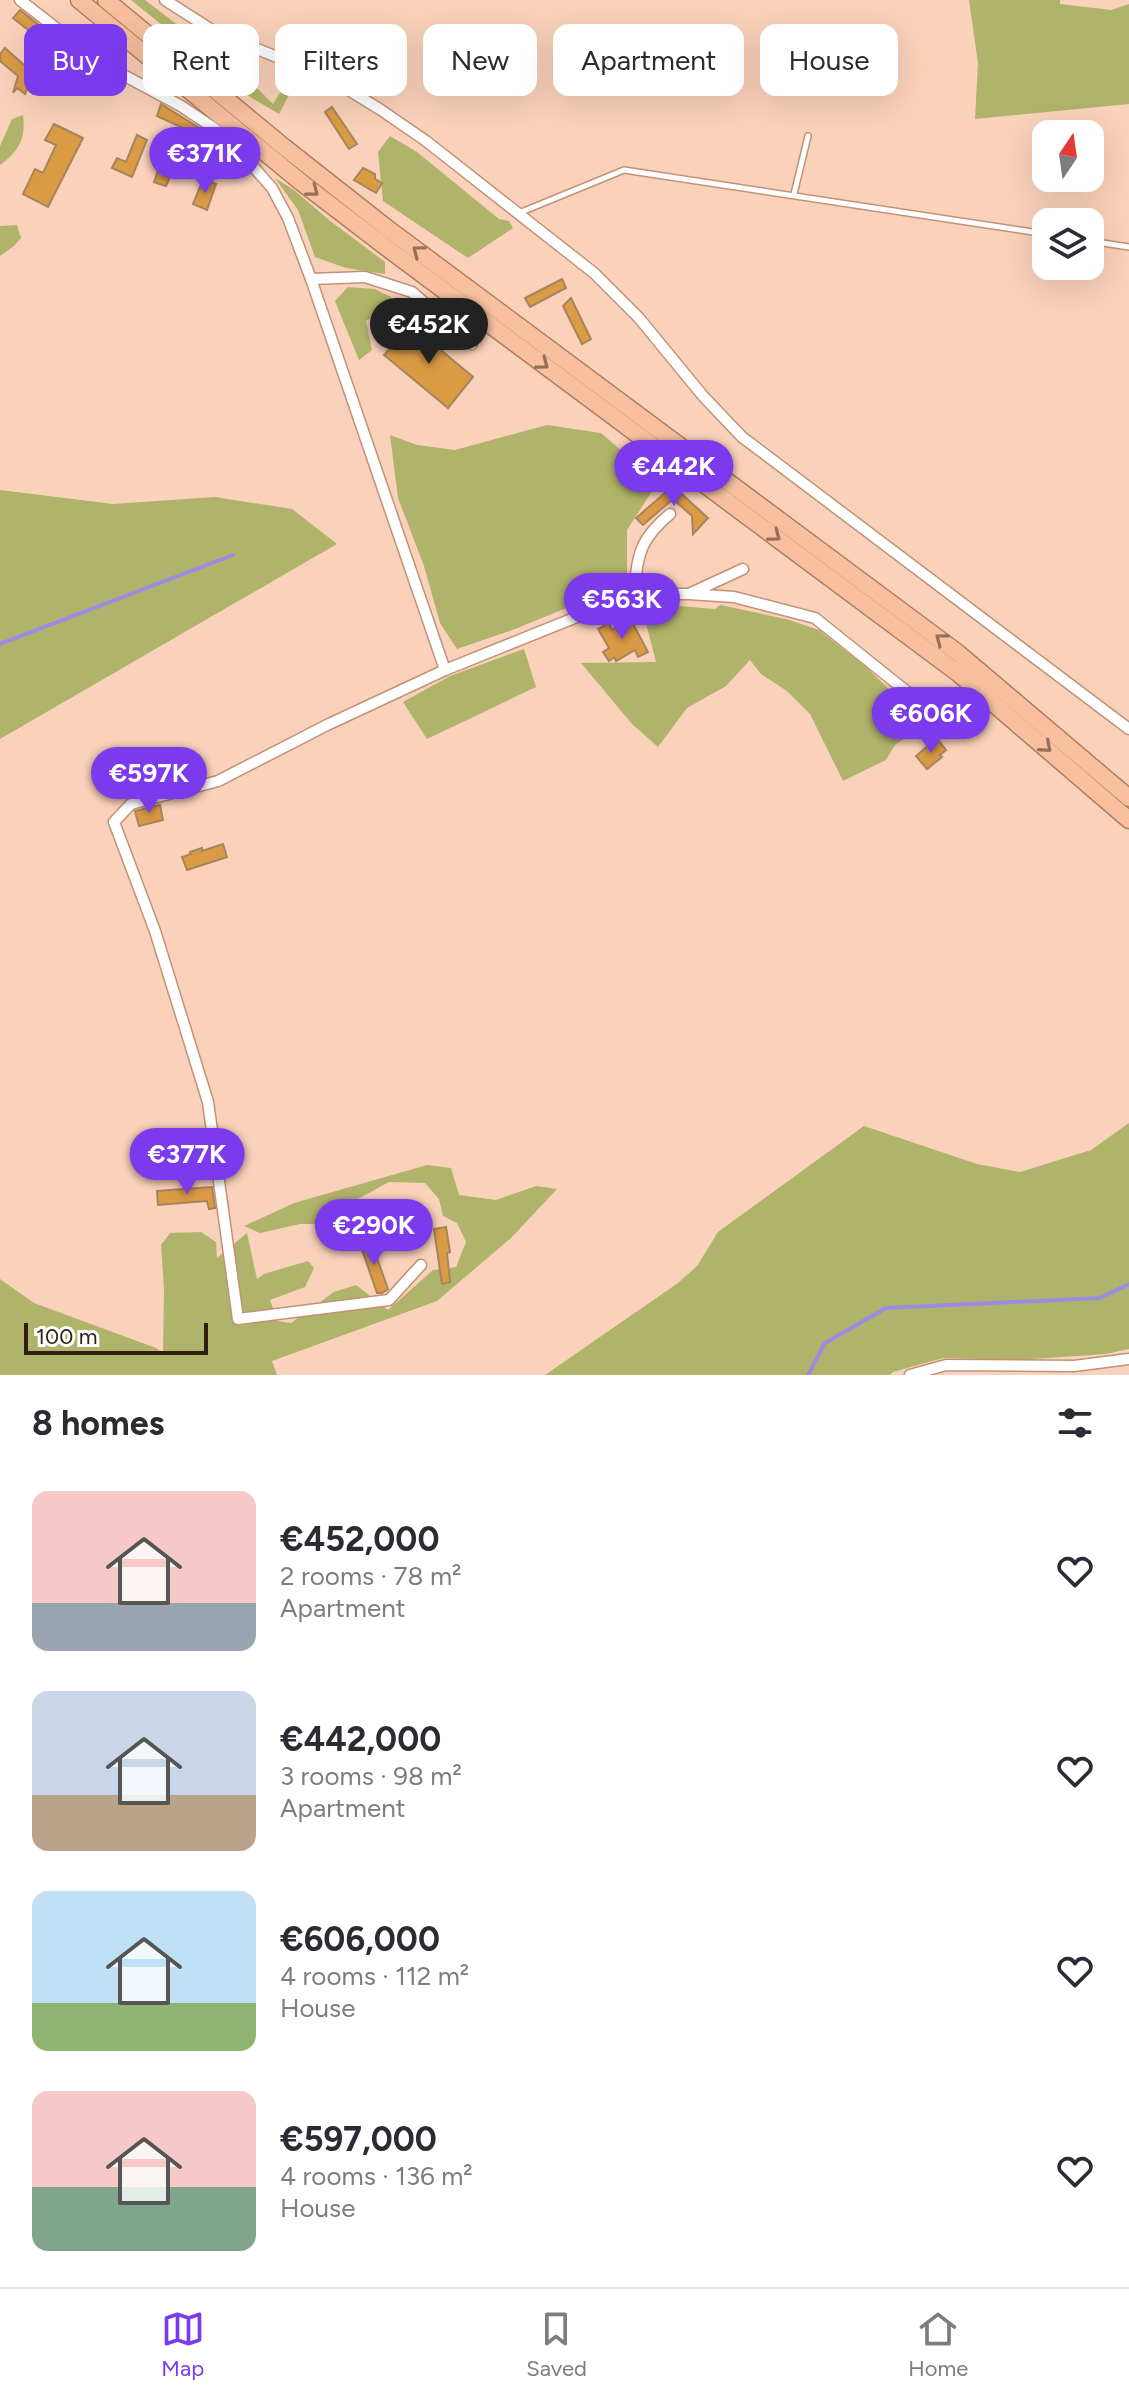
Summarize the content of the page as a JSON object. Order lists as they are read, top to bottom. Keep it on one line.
{"scale_bar":"100 m","north":"top","page":{"chip":["Buy","Rent","Filters","New","Apartment","House"],"price":["€371K","€452K","€442K","€563K","€606K","€597K","€377K","€290K"],"scale":"100 m","heading":"8 homes","list":[{"name":"€452,000","note":"2 rooms · 78 m² · Apartment"},{"name":"€442,000","note":"3 rooms · 98 m² · Apartment"},{"name":"€606,000","note":"4 rooms · 112 m² · House"},{"name":"€597,000","note":"4 rooms · 136 m² · House"}],"tabs":["Map","Saved","Home"]}}
